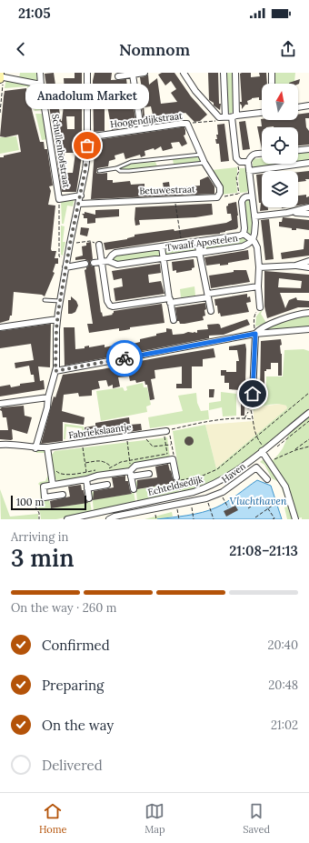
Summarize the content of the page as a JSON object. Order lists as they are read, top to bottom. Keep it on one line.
{"streets":{"street":["Hoogendijkstraat","Schullenhofstraat","Betuwestraat","Twaalf Apostelen","Fabriekslaantje","Haven","Echteldsedijk"]},"water":["Vluchthaven"],"places":["Anadolum Market"],"scale_bar":"100 m","north":"top","page":{"status":"21:05","header":"Nomnom","bubble":"Anadolum Market","scale":"100 m","heading":["3 min","Arriving in","21:08–21:13"],"bar":"On the way · 260 m","list":[["Confirmed","20:40"],["Preparing","20:48"],["On the way","21:02"],"Delivered"],"tabs":["Home","Map","Saved"]}}
